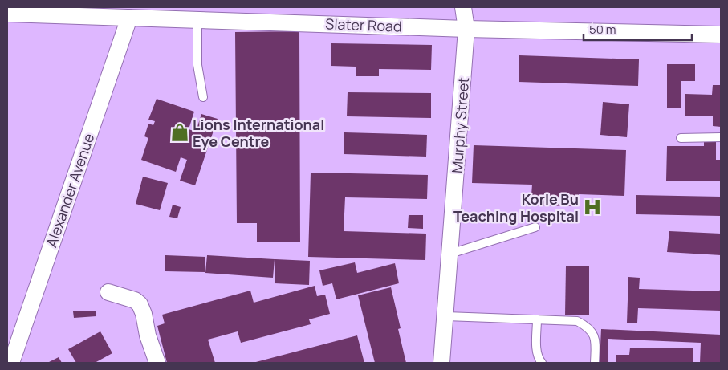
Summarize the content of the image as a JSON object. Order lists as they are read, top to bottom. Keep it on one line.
{"streets":{"street":["Slater Road","Murphy Street","Alexander Avenue"]},"crossings":[["Slater Road","Murphy Street"],["Slater Road","Alexander Avenue"]],"places":{"shop":["Lions International Eye Centre"],"hospital":["Korle Bu Teaching Hospital"]},"scale_bar":"50 m"}
